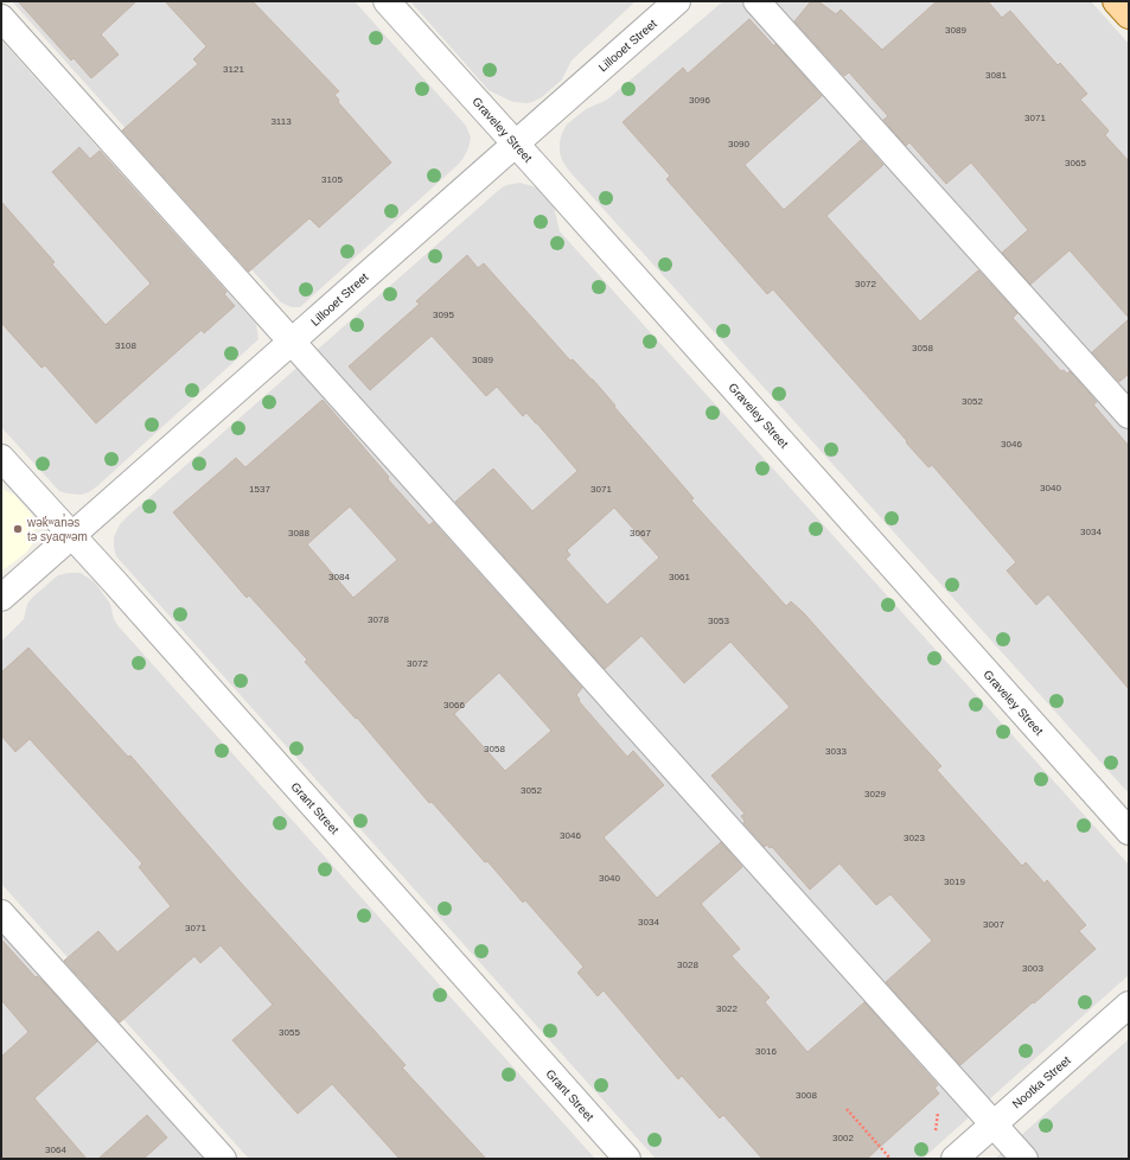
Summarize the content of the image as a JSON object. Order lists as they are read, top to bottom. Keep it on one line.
{"streets":{"street":["Lillooet Street","Graveley Street","Grant Street","Nootka Street"]},"crossings":[["Lillooet Street","Graveley Street"],["Lillooet Street","Grant Street"]],"places":["wək̓ʷan̓əs tə syaqʷəm"],"house_numbers":["3089","3121","3081","3096","3071","3113","3090","3065","3105","3072","3095","3108","3058","3089","3052","3046","3040","1537","3071","3034","3088","3067","3084","3061","3078","3053","3072","3066","3058","3033","3052","3029","3046","3023","3040","3019","3034","3007","3071","3028","3003","3022","3055","3016","3008","3002","3064"]}
